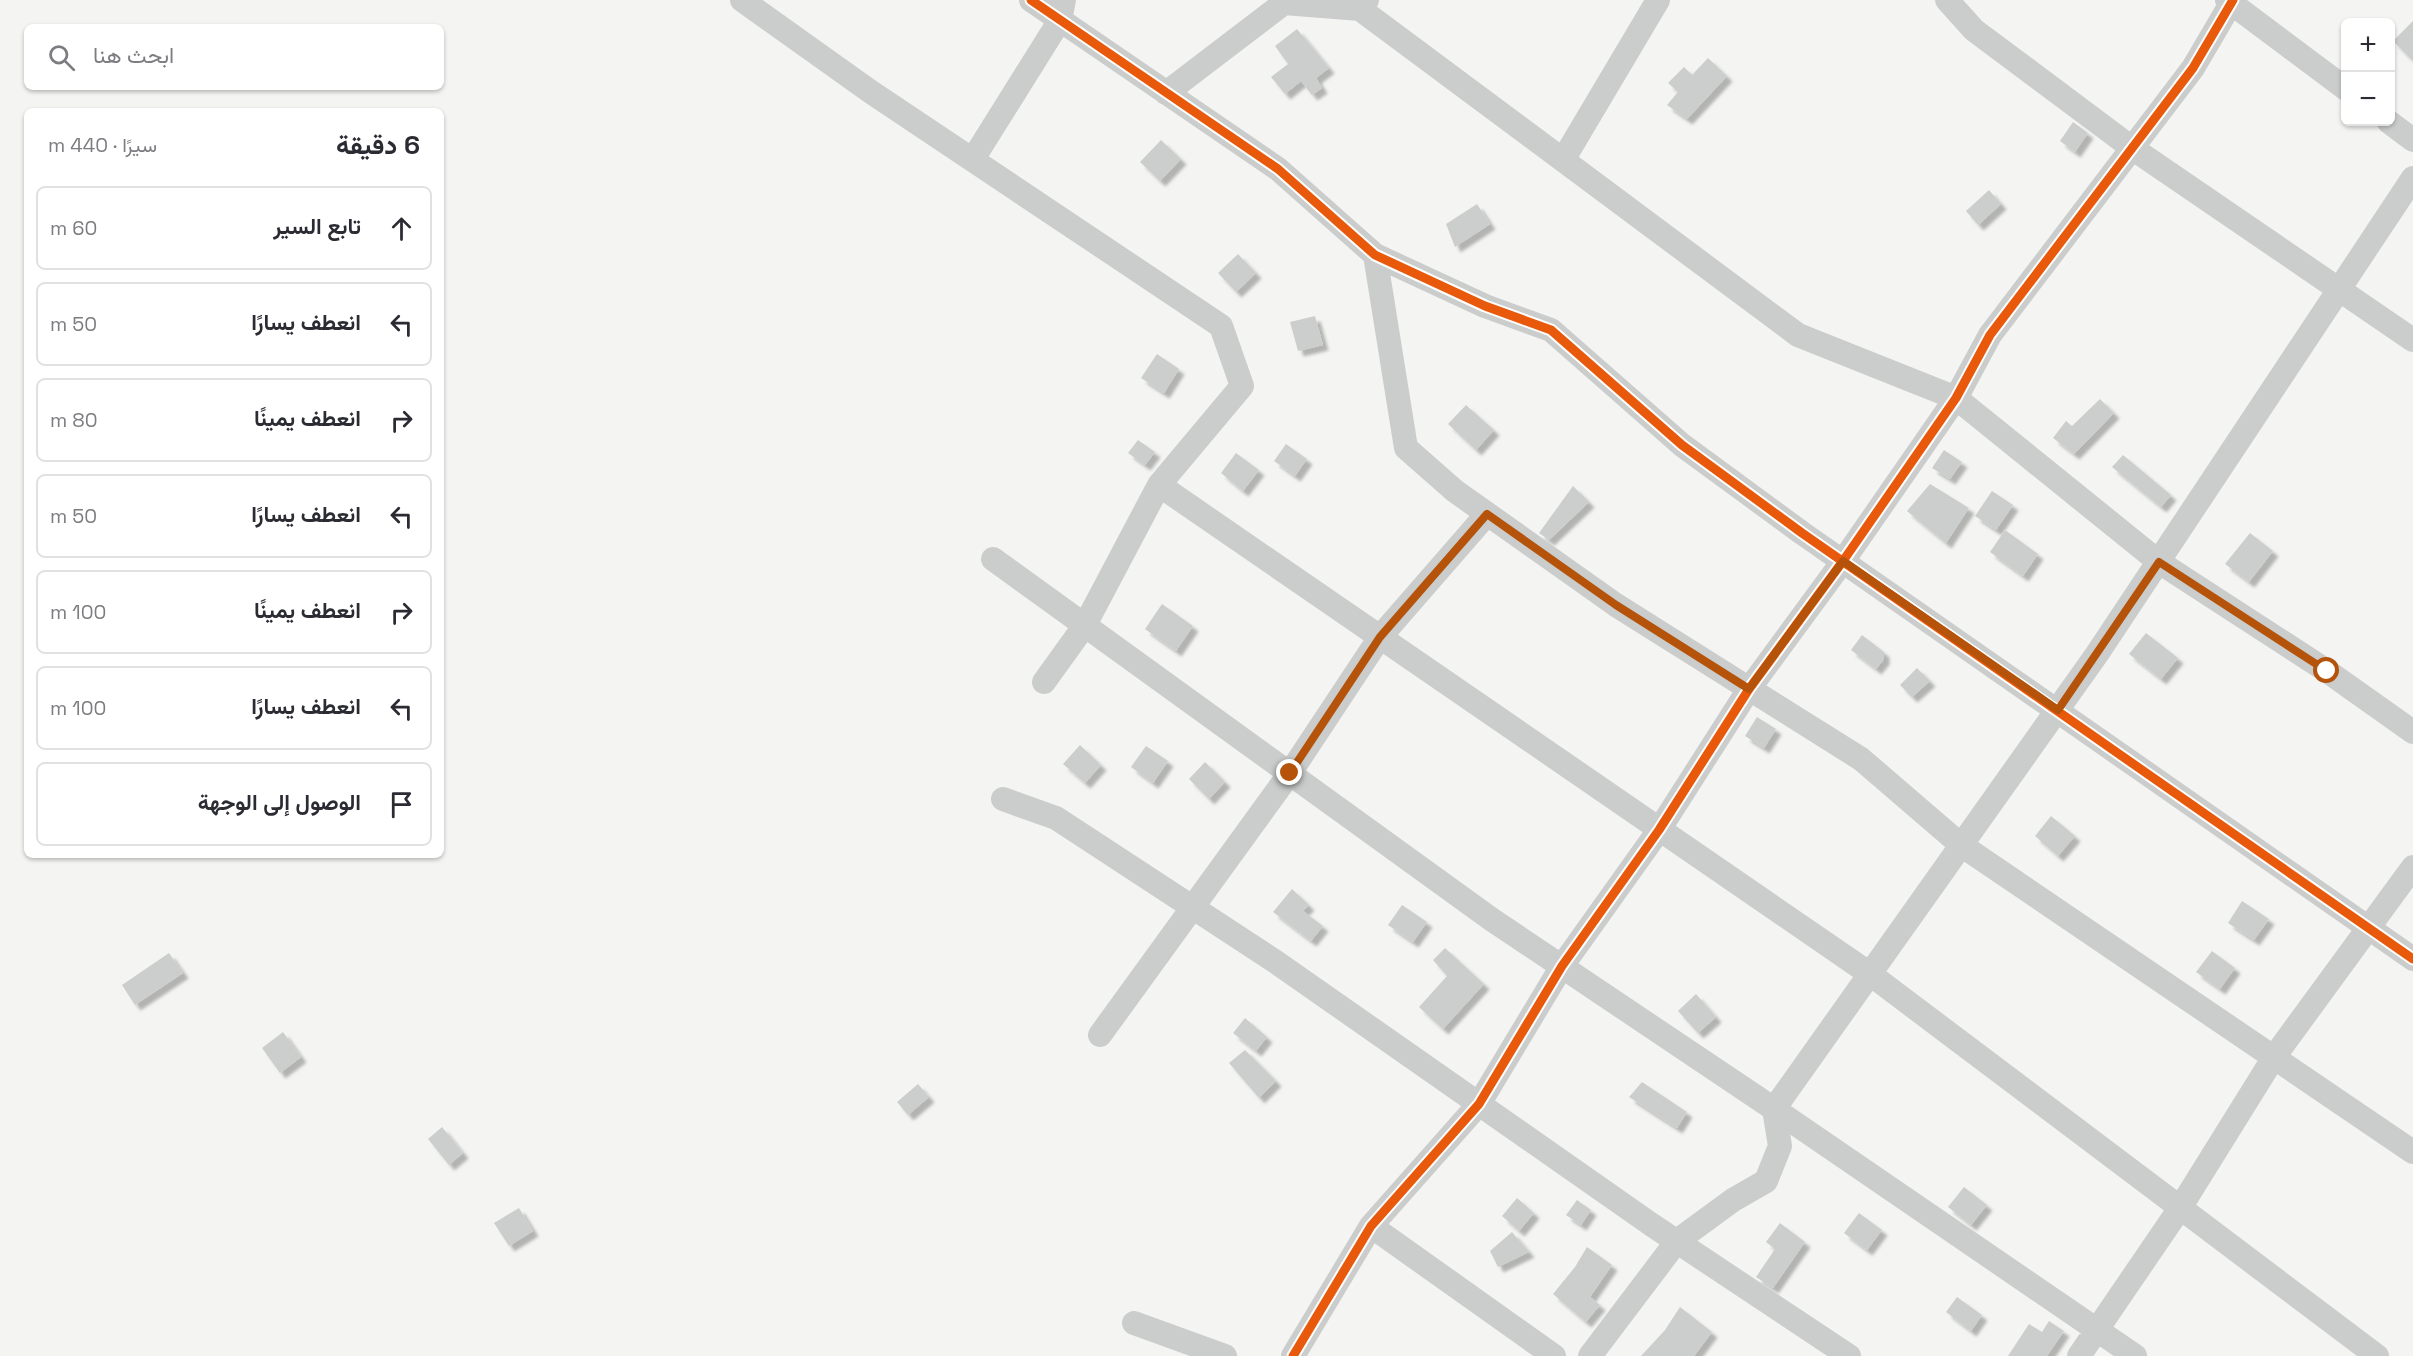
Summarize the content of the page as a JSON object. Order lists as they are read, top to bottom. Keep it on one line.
{"page":{"map_buttons":["+","−"],"search":"ابحث هنا","heading":["6 دقيقة","سيرًا · 440 m"],"list":[["تابع السير","60 m"],["انعطف يسارًا","50 m"],["انعطف يمينًا","80 m"],["انعطف يسارًا","50 m"],["انعطف يمينًا","100 m"],["انعطف يسارًا","100 m"],"الوصول إلى الوجهة"]}}
